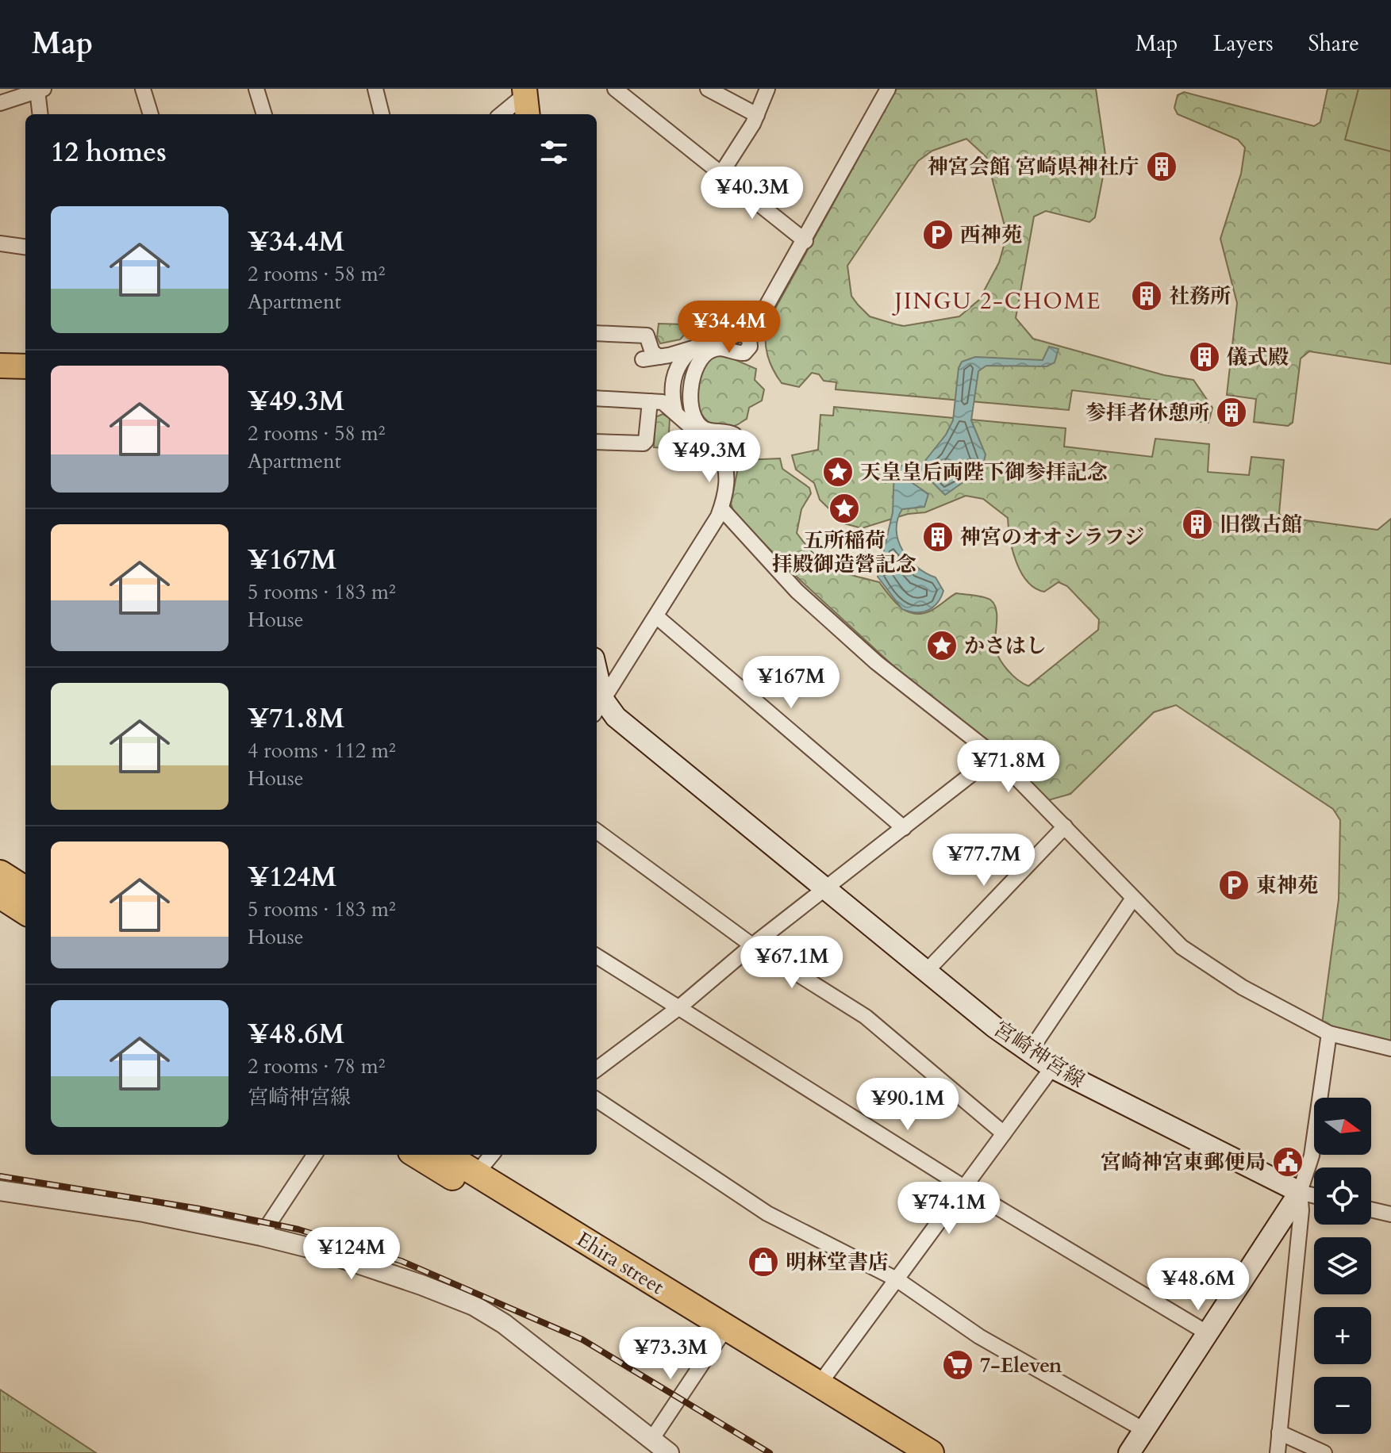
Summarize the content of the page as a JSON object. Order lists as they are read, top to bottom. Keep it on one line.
{"streets":{"highway":["Ehira street"],"main road":["宮崎神宮線"]},"districts":["JINGU 2-CHOME"],"places":{"building":["神宮会館 宮崎県神社庁","社務所","儀式殿","参拝者休憩所","旧徴古館","神宮のオオシラフジ"],"parking":["西神苑","東神苑"],"place":["天皇皇后両陛下御参拝記念","五所稲荷 拝殿御造營記念","かさはし"],"public building":["宮崎神宮東郵便局"],"shop":["明林堂書店"],"supermarket":["7-Eleven"]},"north":"right","page":{"header":"Map","nav":["Map","Layers","Share"],"heading":"12 homes","price":["¥40.3M","¥34.4M","¥49.3M","¥167M","¥71.8M","¥77.7M","¥67.1M","¥90.1M","¥74.1M","¥124M","¥48.6M","¥73.3M"],"list":[{"name":"¥34.4M","note":"2 rooms · 58 m² · Apartment"},{"name":"¥49.3M","note":"2 rooms · 58 m² · Apartment"},{"name":"¥167M","note":"5 rooms · 183 m² · House"},{"name":"¥71.8M","note":"4 rooms · 112 m² · House"},{"name":"¥124M","note":"5 rooms · 183 m² · House"},{"name":"¥48.6M","note":"2 rooms · 78 m² · 宮崎神宮線"}],"map_buttons":["+","−"]}}
